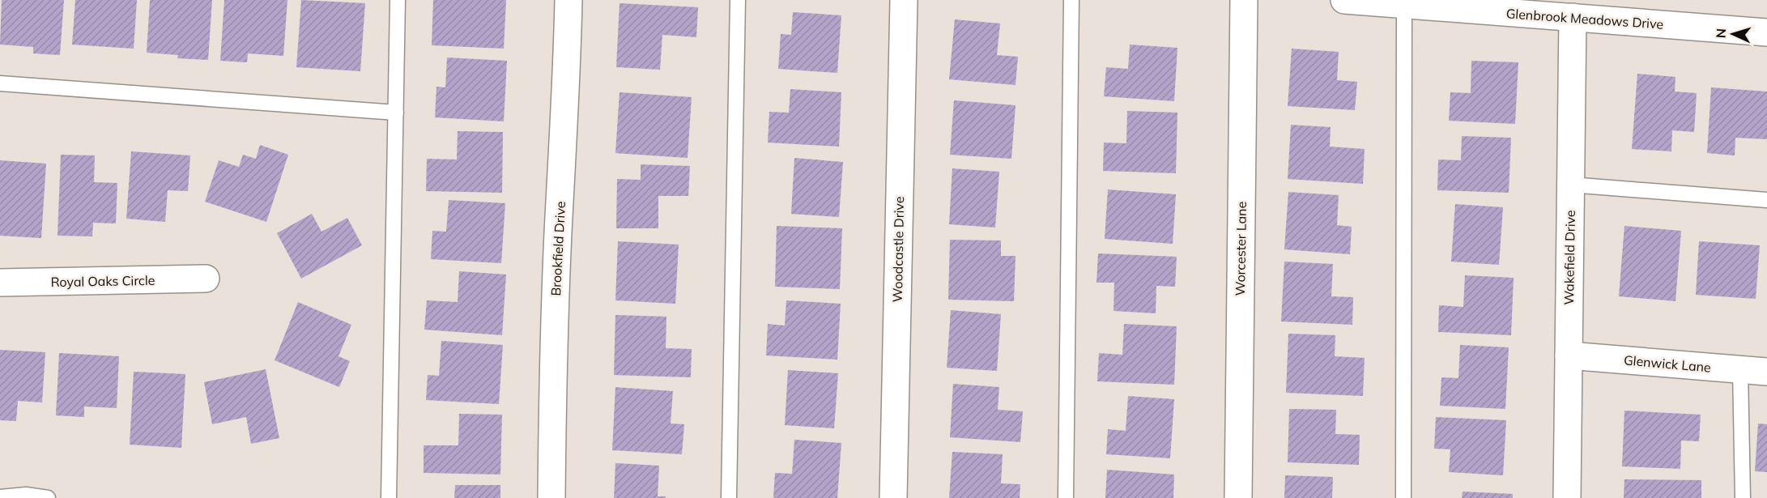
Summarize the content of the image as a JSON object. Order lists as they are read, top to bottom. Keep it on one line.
{"streets":{"street":["Glenbrook Meadows Drive","Brookfield Drive","Worcester Lane","Woodcastle Drive","Wakefield Drive","Royal Oaks Circle","Glenwick Lane"]},"crossings":[["Glenbrook Meadows Drive","Wakefield Drive"],["Wakefield Drive","Glenwick Lane"]],"north":"left"}
